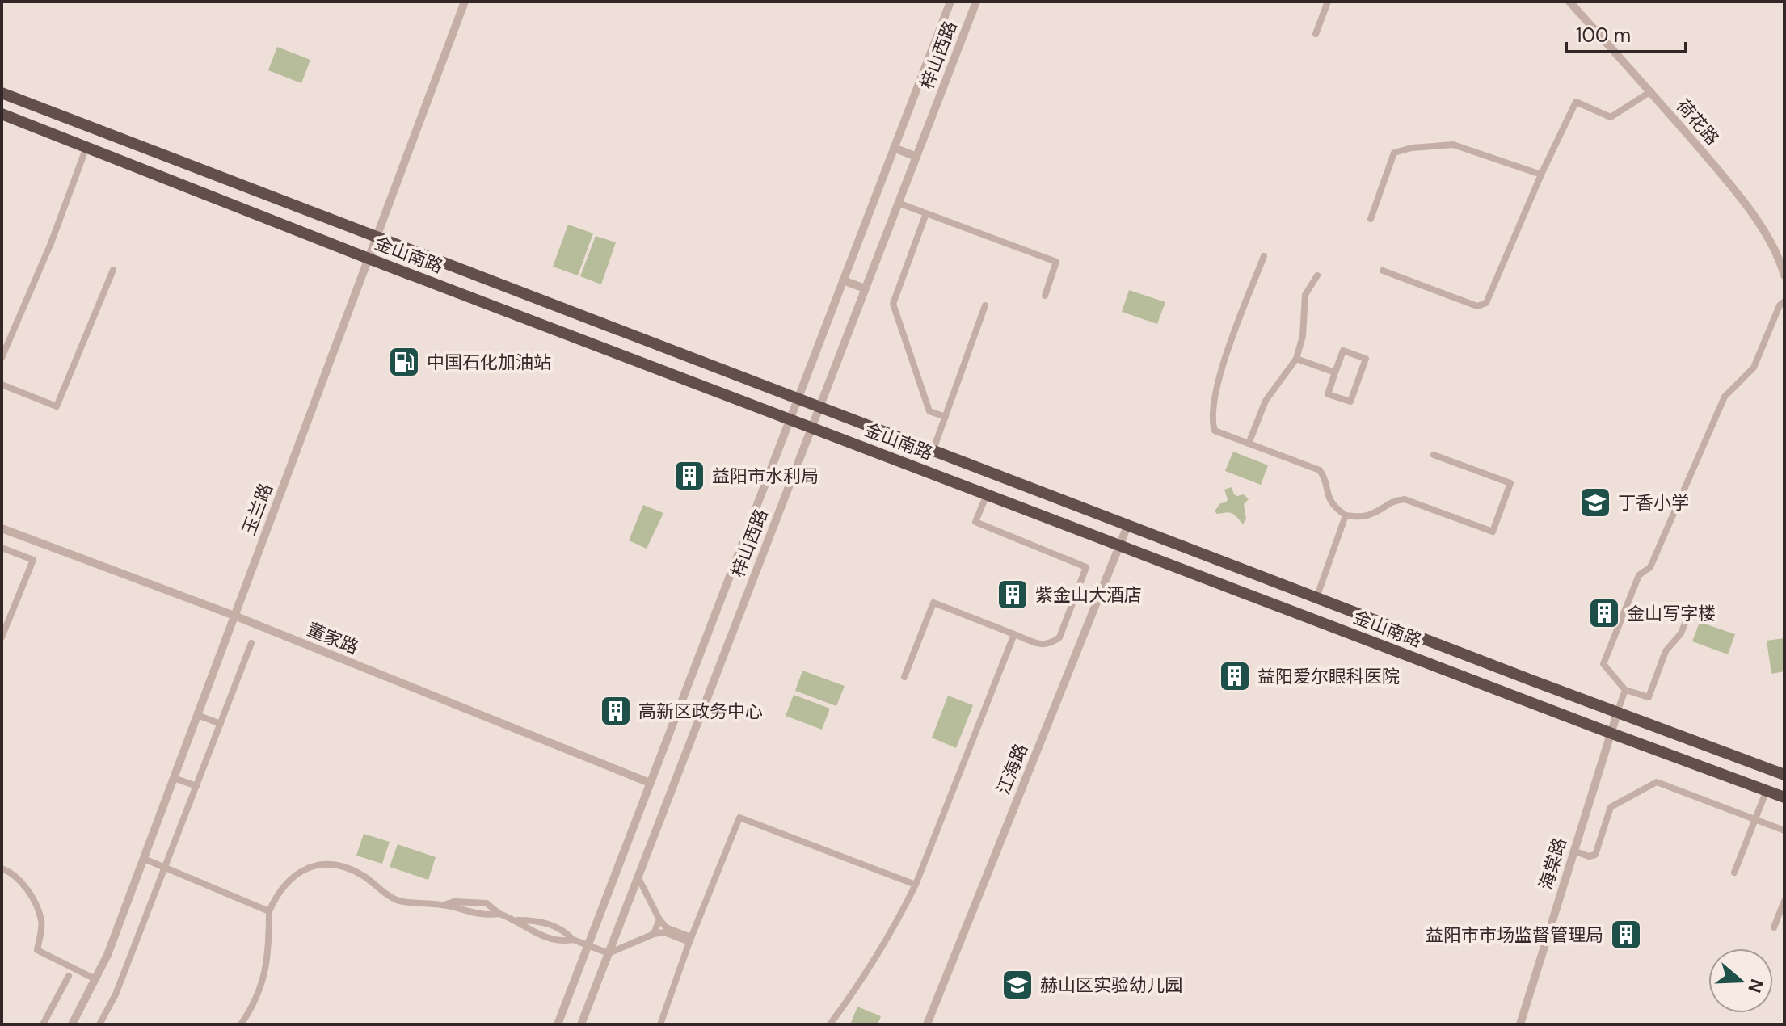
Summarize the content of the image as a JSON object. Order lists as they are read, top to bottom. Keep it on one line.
{"streets":{"highway":["金山南路"],"street":["梓山西路","荷花路","玉兰路","董家路","江海路","海棠路"]},"crossings":[["梓山西路","金山南路"],["梓山西路","董家路"],["金山南路","玉兰路"],["金山南路","江海路"],["金山南路","海棠路"],["玉兰路","董家路"]],"places":{"fuel station":["中国石化加油站"],"building":["益阳市水利局","紫金山大酒店","金山写字楼","益阳爱尔眼科医院","高新区政务中心","益阳市市场监督管理局"],"school or university":["丁香小学","赫山区实验幼儿园"]},"scale_bar":"100 m","north":"right"}
